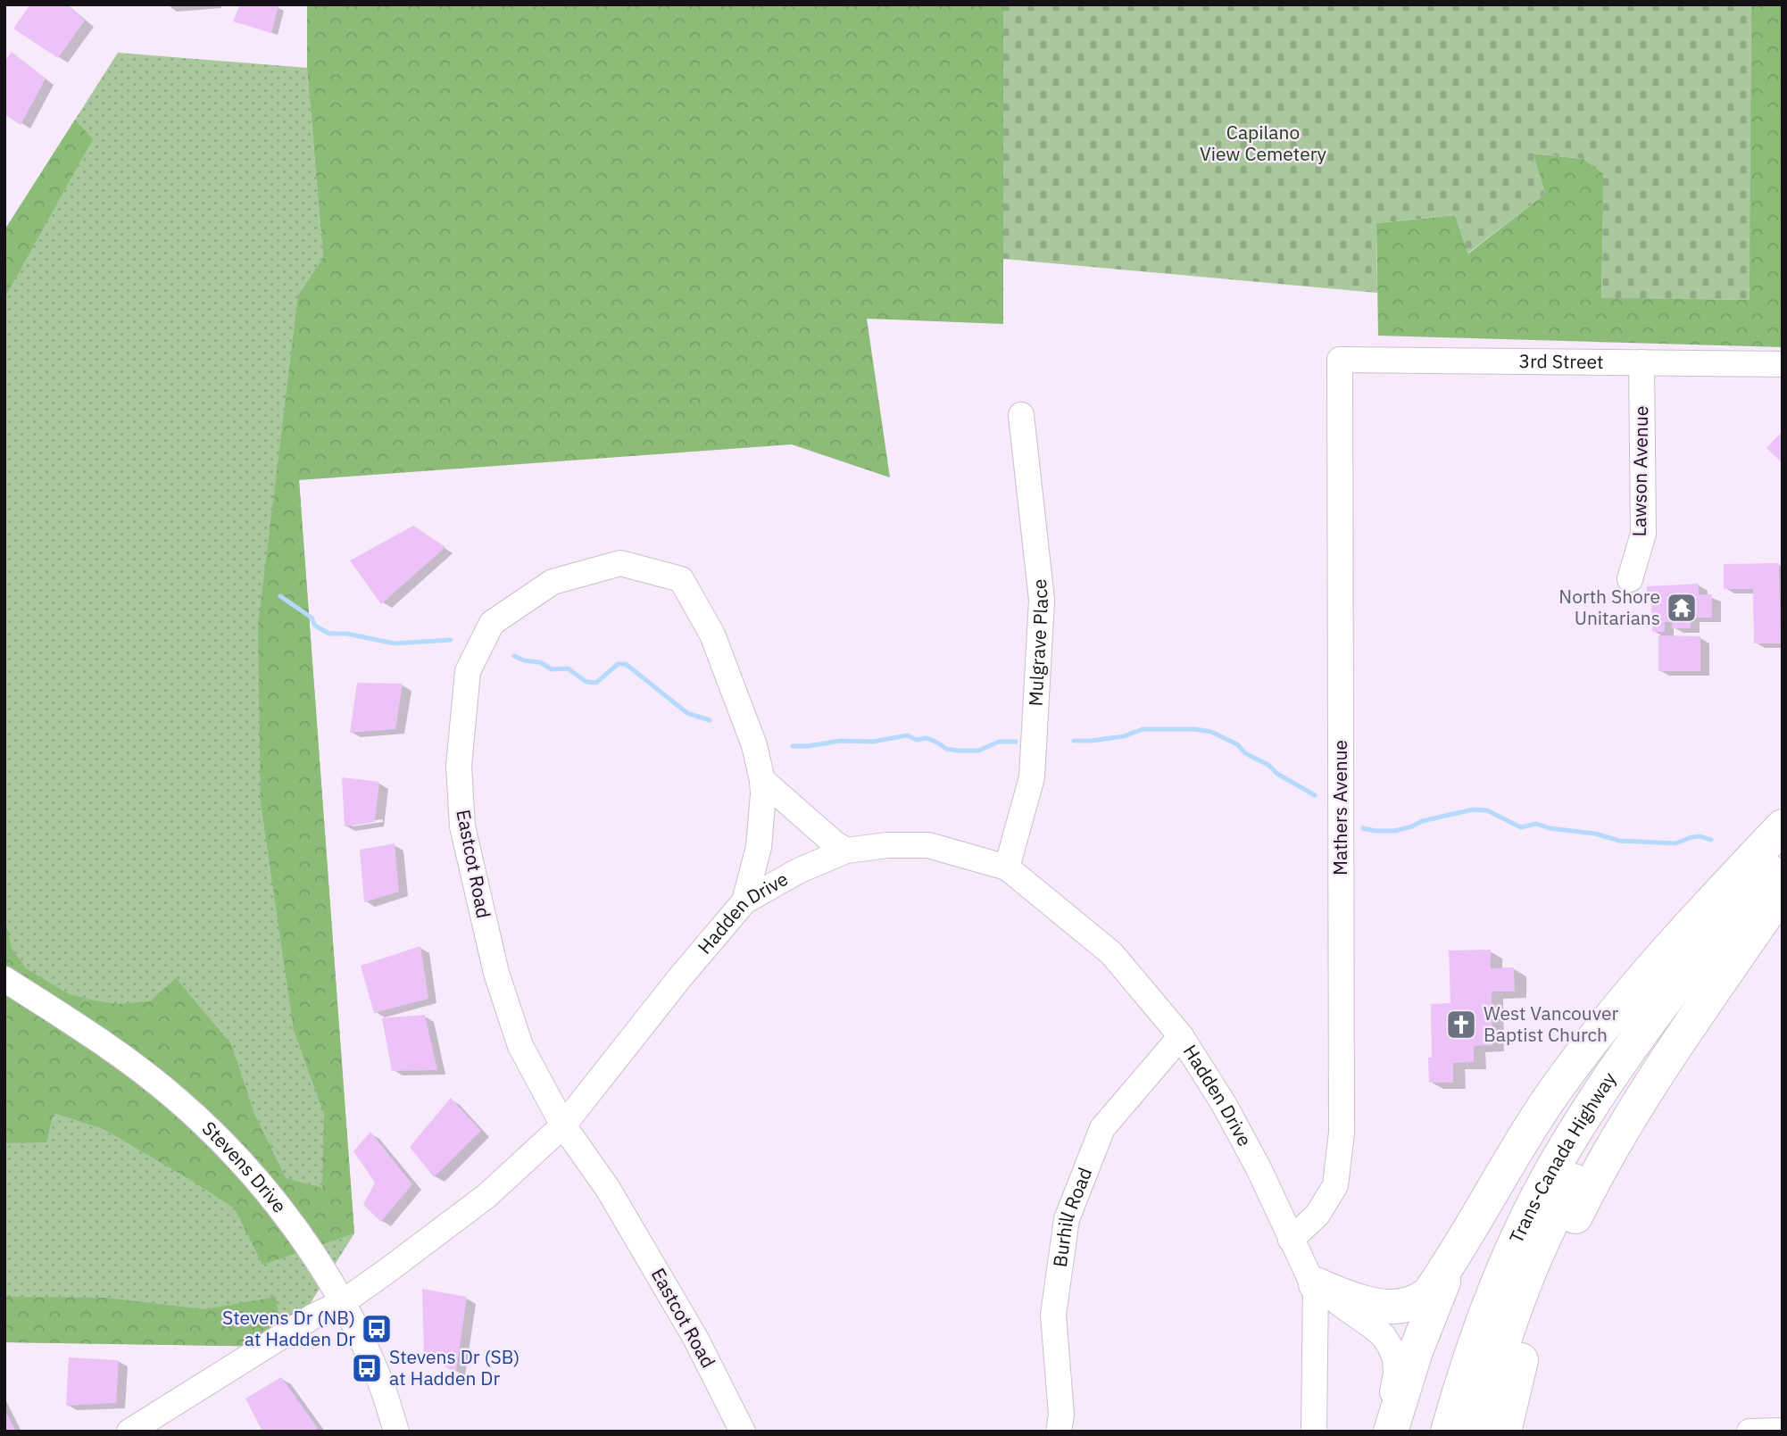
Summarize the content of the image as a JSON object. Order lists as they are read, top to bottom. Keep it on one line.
{"streets":{"highway":["Trans-Canada Highway"],"street":["3rd Street","Lawson Avenue","Mulgrave Place","Mathers Avenue","Eastcot Road","Hadden Drive","Stevens Drive","Burhill Road"]},"crossings":[["3rd Street","Lawson Avenue"],["3rd Street","Mathers Avenue"],["Mulgrave Place","Hadden Drive"],["Mathers Avenue","Hadden Drive"],["Eastcot Road","Hadden Drive"],["Hadden Drive","Stevens Drive"],["Hadden Drive","Burhill Road"]],"parks":["Capilano View Cemetery"],"places":{"temple":["North Shore Unitarians"],"church":["West Vancouver Baptist Church"],"bus stop":["Stevens Dr (NB) at Hadden Dr","Stevens Dr (SB) at Hadden Dr"]}}
